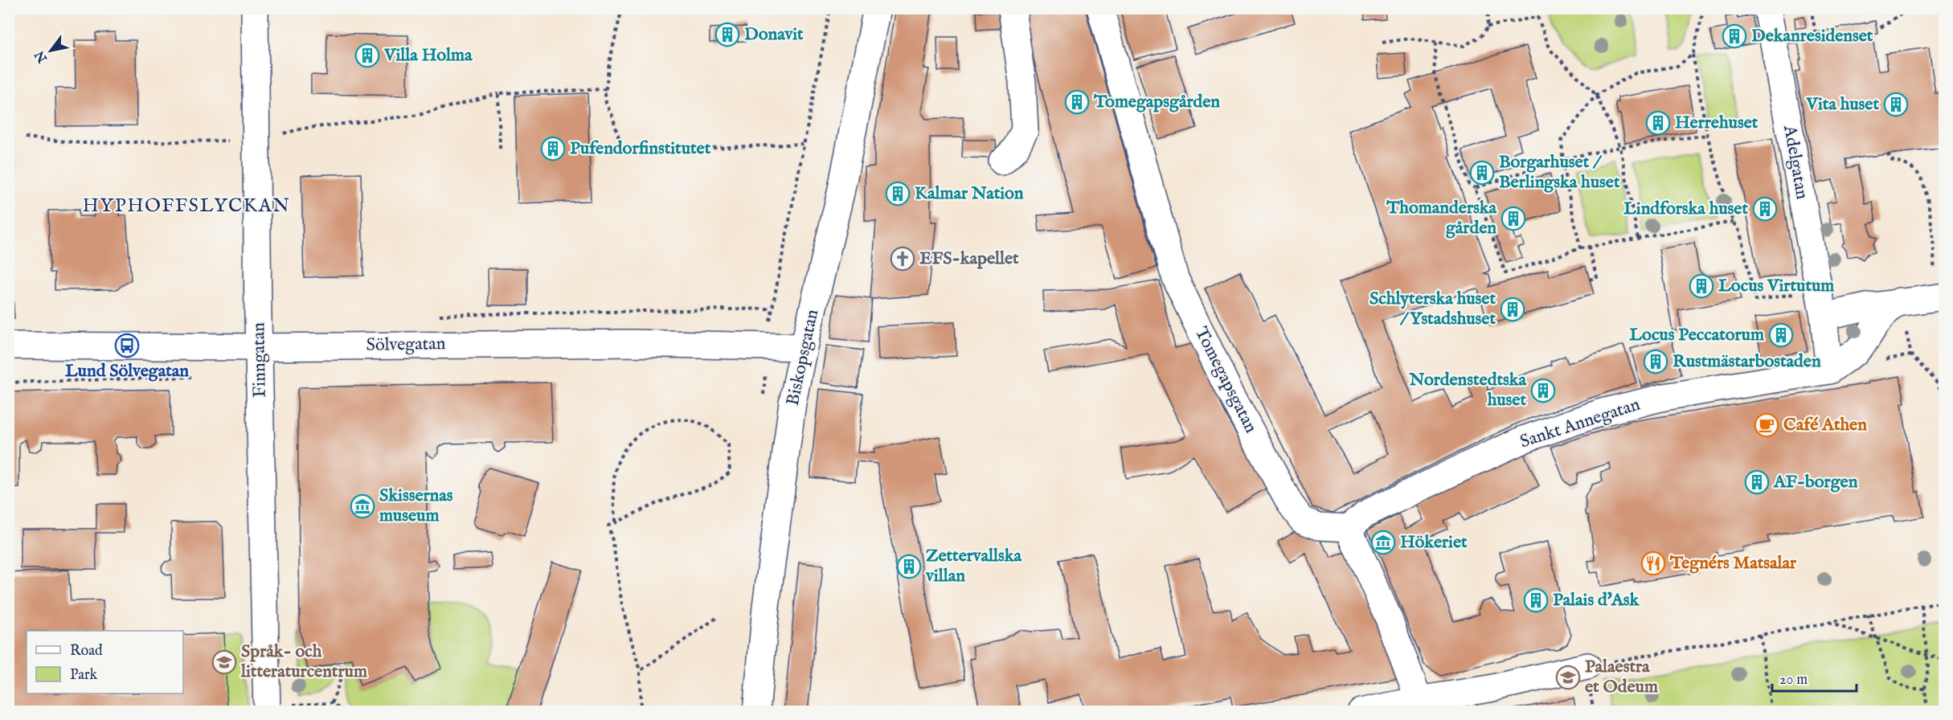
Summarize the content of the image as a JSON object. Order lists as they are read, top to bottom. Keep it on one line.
{"streets":{"street":["Adelgatan","Sölvegatan","Biskopsgatan","Finngatan","Tomegapsgatan","Sankt Annegatan"]},"crossings":[["Adelgatan","Sankt Annegatan"],["Sölvegatan","Biskopsgatan"],["Sölvegatan","Finngatan"],["Tomegapsgatan","Sankt Annegatan"]],"districts":["HYPHOFFSLYCKAN"],"places":{"building":["Donavit","Dekanresidenset","Villa Holma","Tomegapsgården","Vita huset","Herrehuset","Pufendorfinstitutet","Borgarhuset / Berlingska huset","Kalmar Nation","Lindforska huset","Thomanderska gården","Locus Virtutum","Schlyterska huset / Ystadshuset","Locus Peccatorum","Rustmästarbostaden","Nordenstedtska huset","AF-borgen","Zettervallska villan","Palais d'Ask"],"church":["EFS-kapellet"],"bus stop":["Lund Sölvegatan"],"cafe":["Café Athen"],"museum":["Skissernas museum","Hökeriet"],"restaurant":["Tegnérs Matsalar"],"school or university":["Språk- och litteraturcentrum","Palaestra et Odeum"]},"legend":["Road","Park"],"scale_bar":"20 m","north":"bottom left"}
